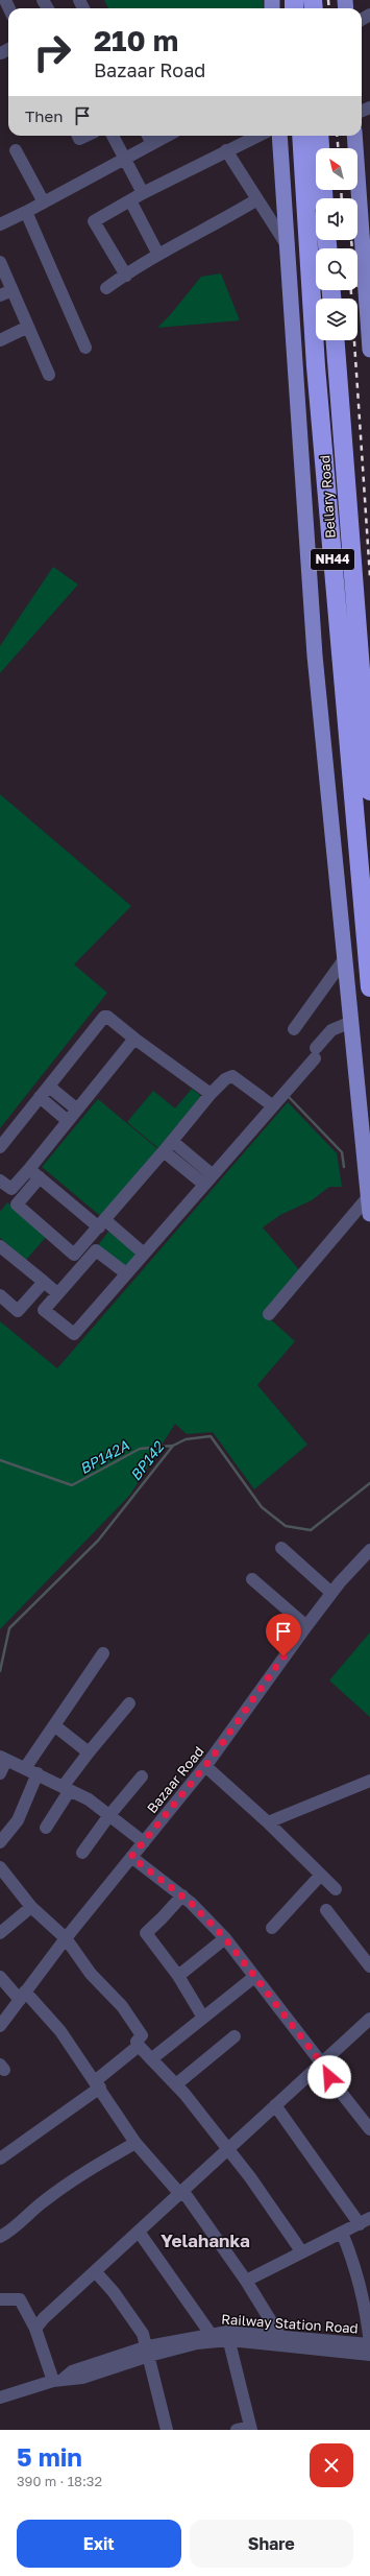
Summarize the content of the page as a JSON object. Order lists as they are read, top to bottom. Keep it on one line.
{"streets":{"highway":["Bellary Road","NH44"],"street":["Bazaar Road","Railway Station Road"]},"districts":["Yelahanka"],"water":["BP142A","BP142"],"north":"top left","page":{"turn":["210 m","Bazaar Road"],"then":"Then","heading":["5 min","390 m · 18:32"],"buttons":["Exit","Share"]}}
